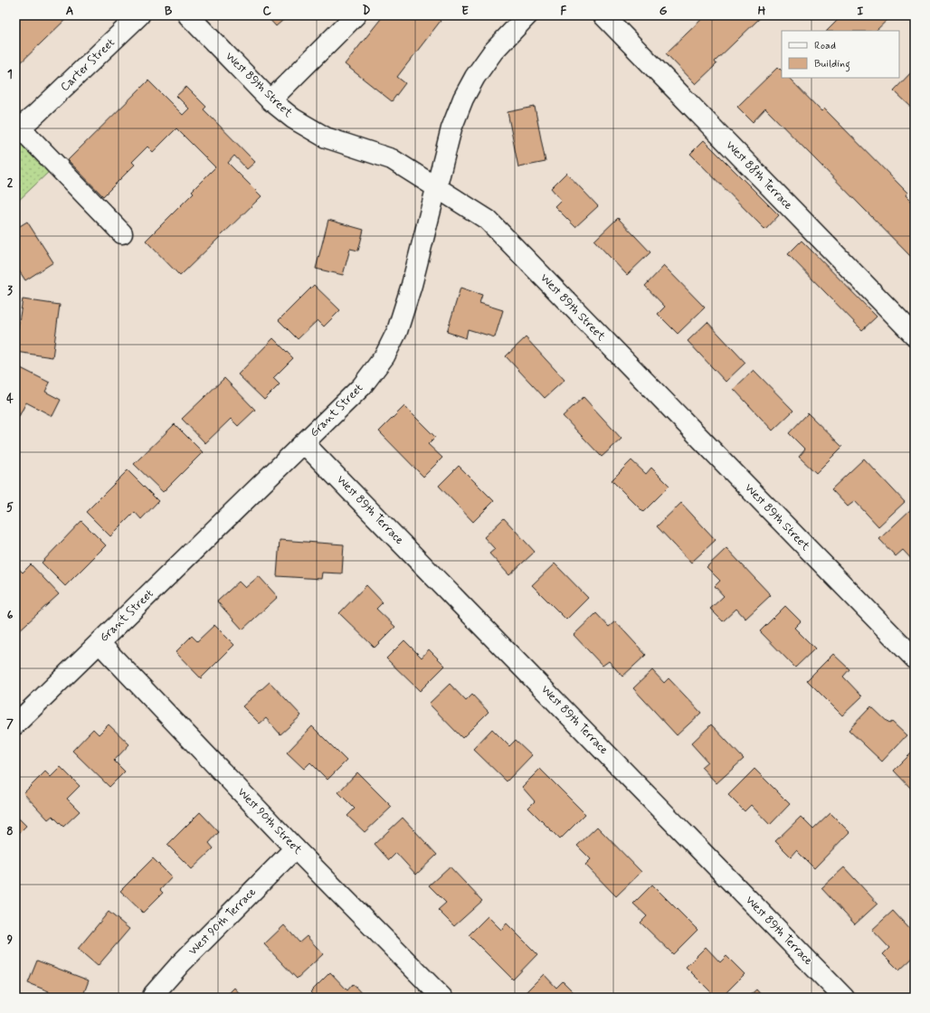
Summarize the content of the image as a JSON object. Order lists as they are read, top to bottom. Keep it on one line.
{"streets":{"street":["Carter Street","West 89th Street","West 88th Terrace","Grant Street","West 89th Terrace","West 90th Street","West 90th Terrace"]},"crossings":[["West 89th Street","Grant Street"],["Grant Street","West 89th Terrace"],["Grant Street","West 90th Street"],["West 90th Street","West 90th Terrace"]],"legend":["Road","Building"],"grid":{"columns":["A","B","C","D","E","F","G","H","I"],"rows":["1","2","3","4","5","6","7","8","9"]}}
